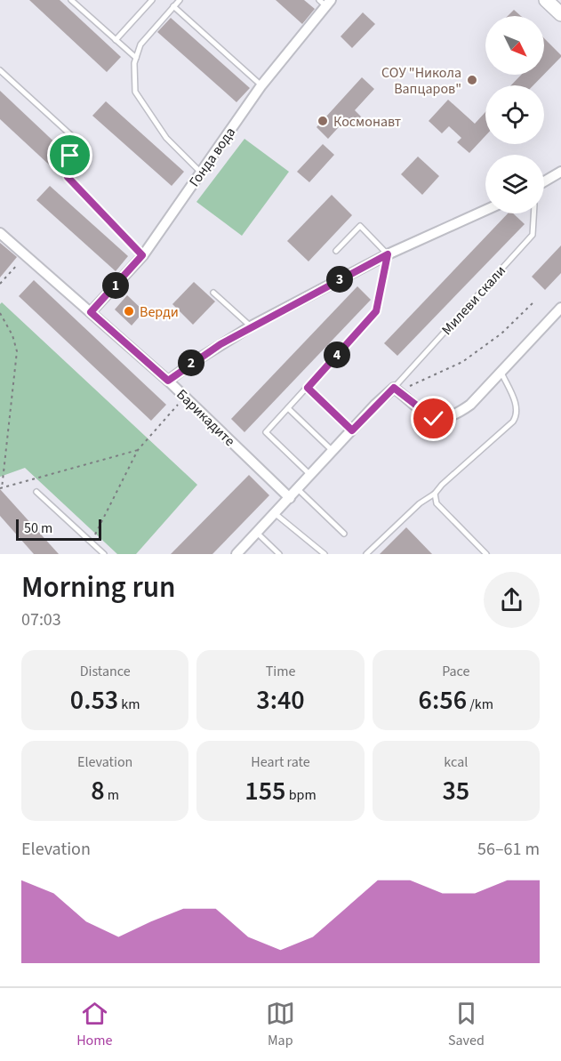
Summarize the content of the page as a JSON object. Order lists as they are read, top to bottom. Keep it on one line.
{"streets":{"street":["Гонда вода","Барикадите"],"lane":["Милеви скали"]},"crossings":[["Гонда вода","Барикадите"]],"places":["СОУ \"Никола Вапцаров\"","Космонавт","Верди"],"scale_bar":"50 m","north":"bottom right","page":{"pins":["3","1","4","2"],"scale":"50 m","heading":["Morning run","07:03"],"stats":[["Distance","0.53 km"],["Time","3:40"],["Pace","6:56 /km"],["Elevation","8 m"],["Heart rate","155 bpm"],["kcal","35"]],"chart":["Elevation","56–61 m"],"tabs":["Home","Map","Saved"]}}
